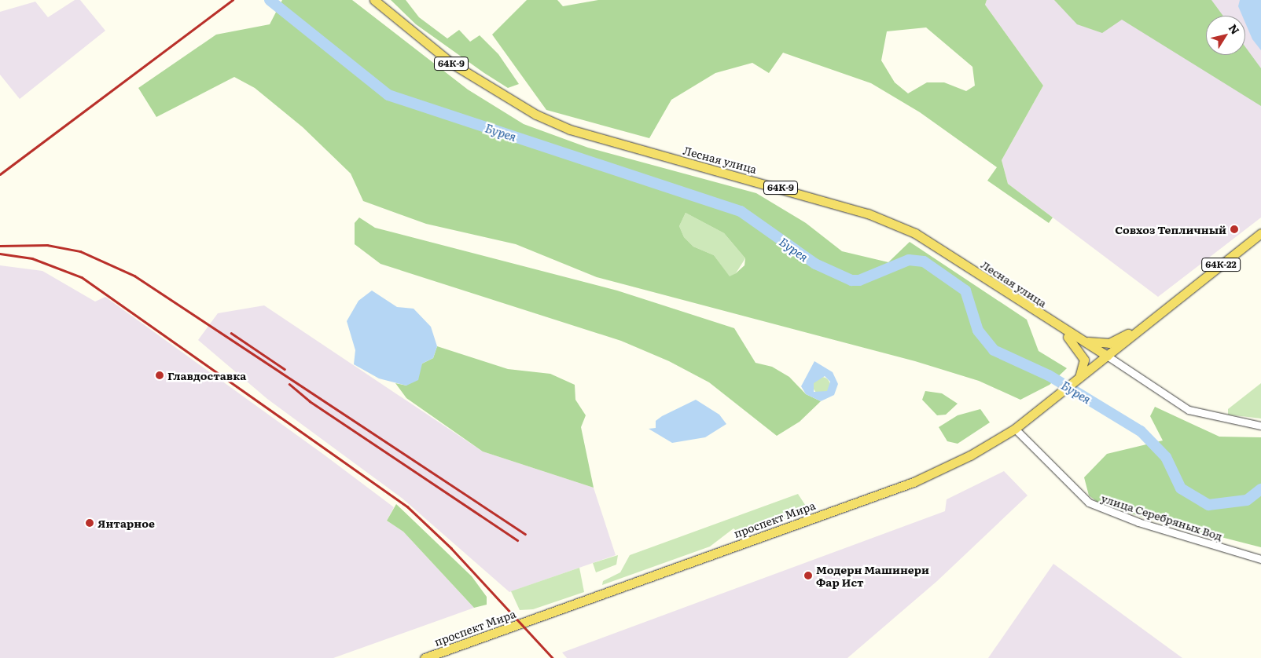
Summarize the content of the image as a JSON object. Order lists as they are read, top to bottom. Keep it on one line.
{"streets":{"main road":["64К-9","Лесная улица","64К-22","проспект Мира"],"street":["улица Серебряных Вод"]},"crossings":[["Лесная улица","64К-22"],["Лесная улица","проспект Мира"],["64К-22","проспект Мира"],["улица Серебряных Вод","проспект Мира"]],"water":["Бурея"],"places":["Совхоз Тепличный","Главдоставка","Янтарное","Модерн Машинери Фар Ист"],"north":"top right"}
